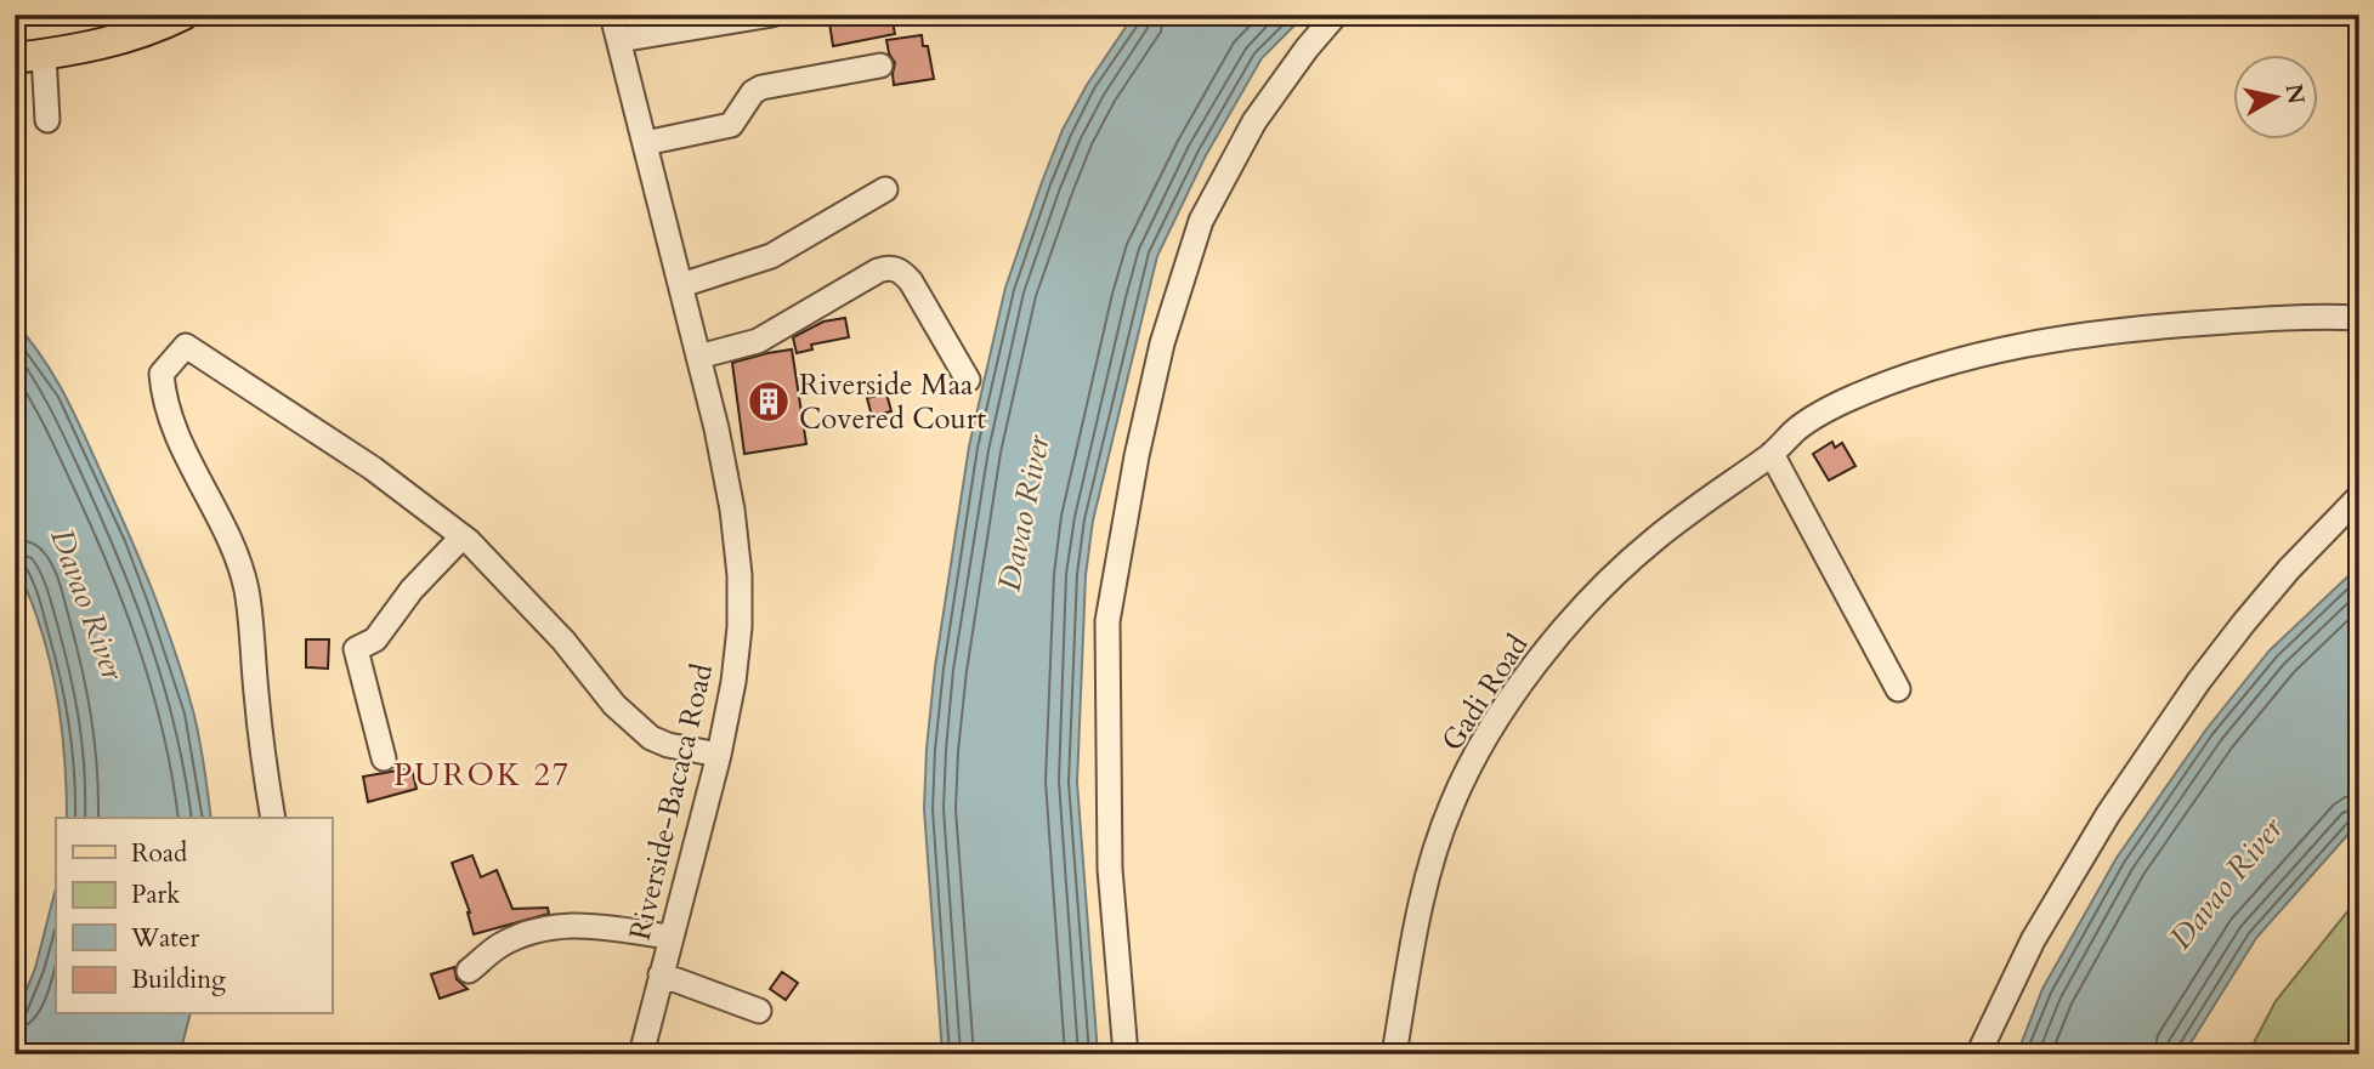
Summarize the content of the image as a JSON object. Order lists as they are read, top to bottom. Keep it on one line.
{"streets":{"street":["Gadi Road","Riverside-Bacaca Road"]},"districts":["PUROK 27"],"water":["Davao River"],"places":{"building":["Riverside Maa Covered Court"]},"legend":["Road","Park","Water","Building"],"north":"right"}
